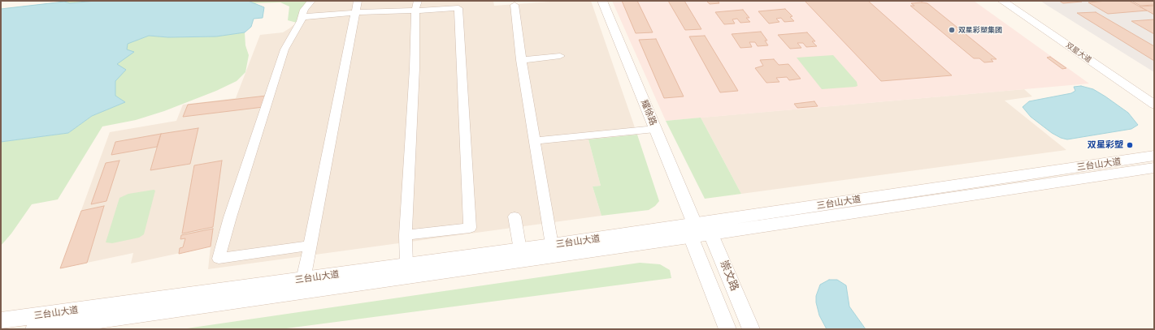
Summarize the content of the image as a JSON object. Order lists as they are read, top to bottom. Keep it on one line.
{"streets":{"main road":["三台山大道"],"street":["双星大道","耀徐路","崇文路"]},"crossings":[["耀徐路","三台山大道"],["耀徐路","崇文路"],["三台山大道","崇文路"]],"places":["双星彩塑集团","双星彩塑"]}
